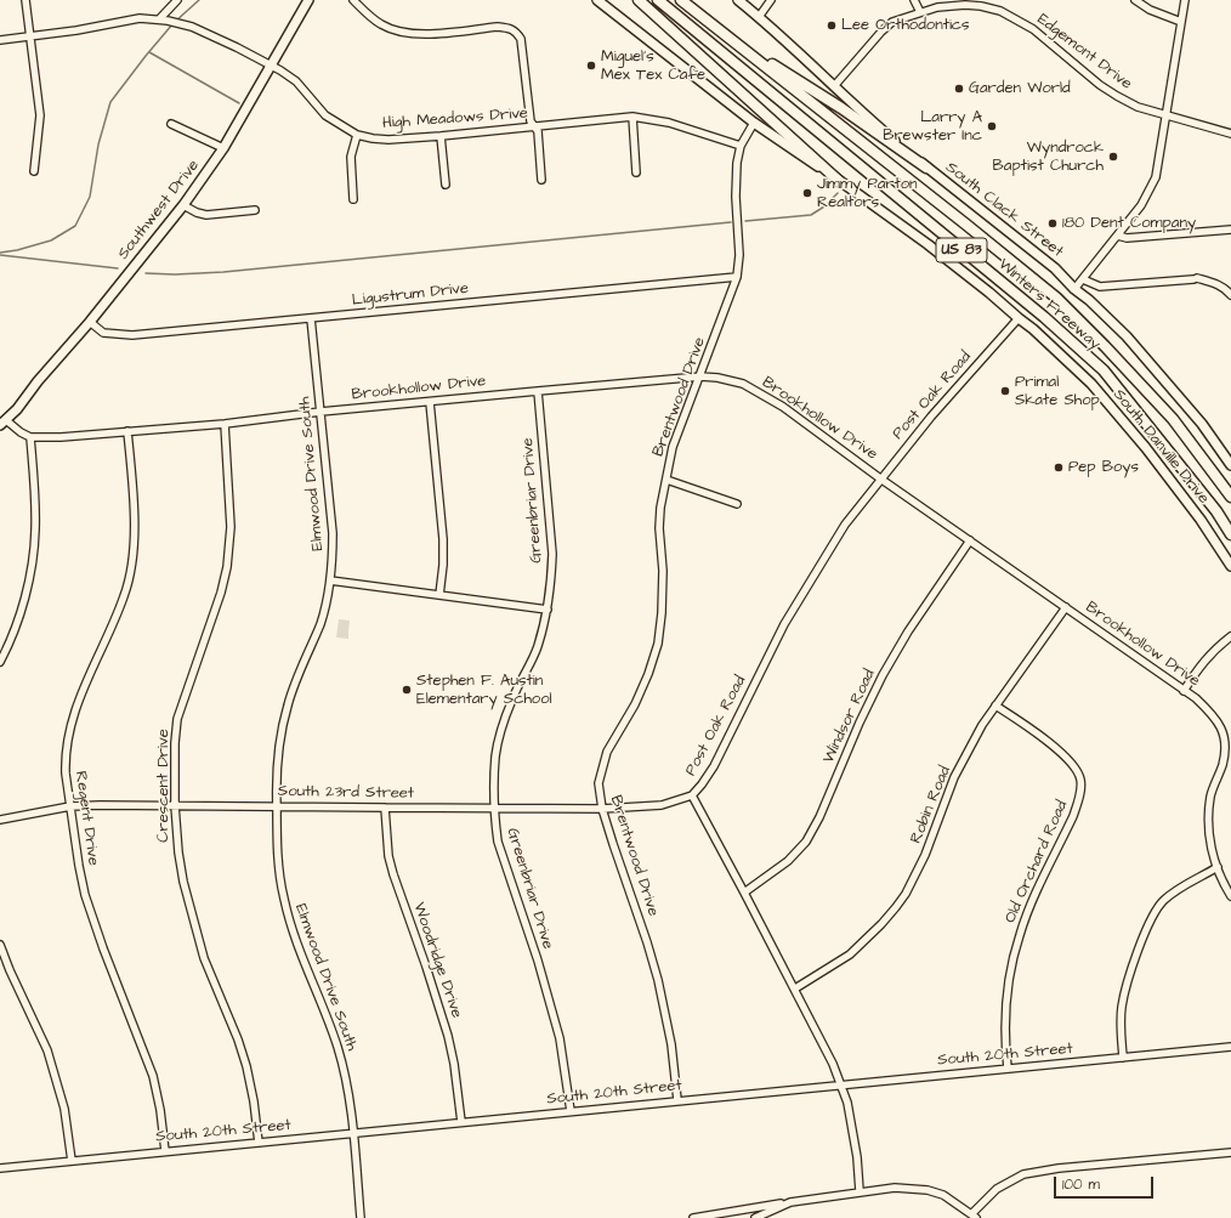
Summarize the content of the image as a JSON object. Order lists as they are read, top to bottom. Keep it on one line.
{"streets":{"highway":["US 83","Winters Freeway"],"main road":["Southwest Drive","South Clack Street","South Danville Drive"],"street":["Edgemont Drive","High Meadows Drive","Ligustrum Drive","Brookhollow Drive","Post Oak Road","Brentwood Drive","Elmwood Drive South","Greenbriar Drive","Windsor Road","Crescent Drive","South 23rd Street","Robin Road","Regent Drive","Old Orchard Road","Woodridge Drive","South 20th Street"]},"crossings":[["Edgemont Drive","South Clack Street"],["High Meadows Drive","Southwest Drive"],["High Meadows Drive","Brentwood Drive"],["Southwest Drive","Ligustrum Drive"],["Ligustrum Drive","Brentwood Drive"],["Ligustrum Drive","Elmwood Drive South"],["Brookhollow Drive","Post Oak Road"],["Brookhollow Drive","Brentwood Drive"],["Brookhollow Drive","Elmwood Drive South"],["Brookhollow Drive","Greenbriar Drive"],["Brookhollow Drive","Windsor Road"],["Brookhollow Drive","Crescent Drive"],["Brookhollow Drive","Robin Road"],["Brookhollow Drive","Regent Drive"],["Post Oak Road","South Danville Drive"],["Post Oak Road","Windsor Road"],["Post Oak Road","South 23rd Street"],["Post Oak Road","Robin Road"],["Post Oak Road","South 20th Street"],["Brentwood Drive","South Danville Drive"],["Brentwood Drive","South 23rd Street"],["Brentwood Drive","South 20th Street"],["Elmwood Drive South","South 23rd Street"],["Elmwood Drive South","South 20th Street"],["Greenbriar Drive","South 23rd Street"],["Greenbriar Drive","South 20th Street"],["Crescent Drive","South 23rd Street"],["Crescent Drive","South 20th Street"],["South 23rd Street","Regent Drive"],["South 23rd Street","Woodridge Drive"],["Robin Road","Old Orchard Road"],["Regent Drive","South 20th Street"],["Old Orchard Road","South 20th Street"],["Woodridge Drive","South 20th Street"]],"places":["Lee Orthodontics","Miguel's Mex Tex Cafe","Garden World","Larry A Brewster Inc","Wyndrock Baptist Church","Jimmy Parton Realtors","180 Dent Company","Primal Skate Shop","Pep Boys","Stephen F. Austin Elementary School"],"scale_bar":"100 m"}
